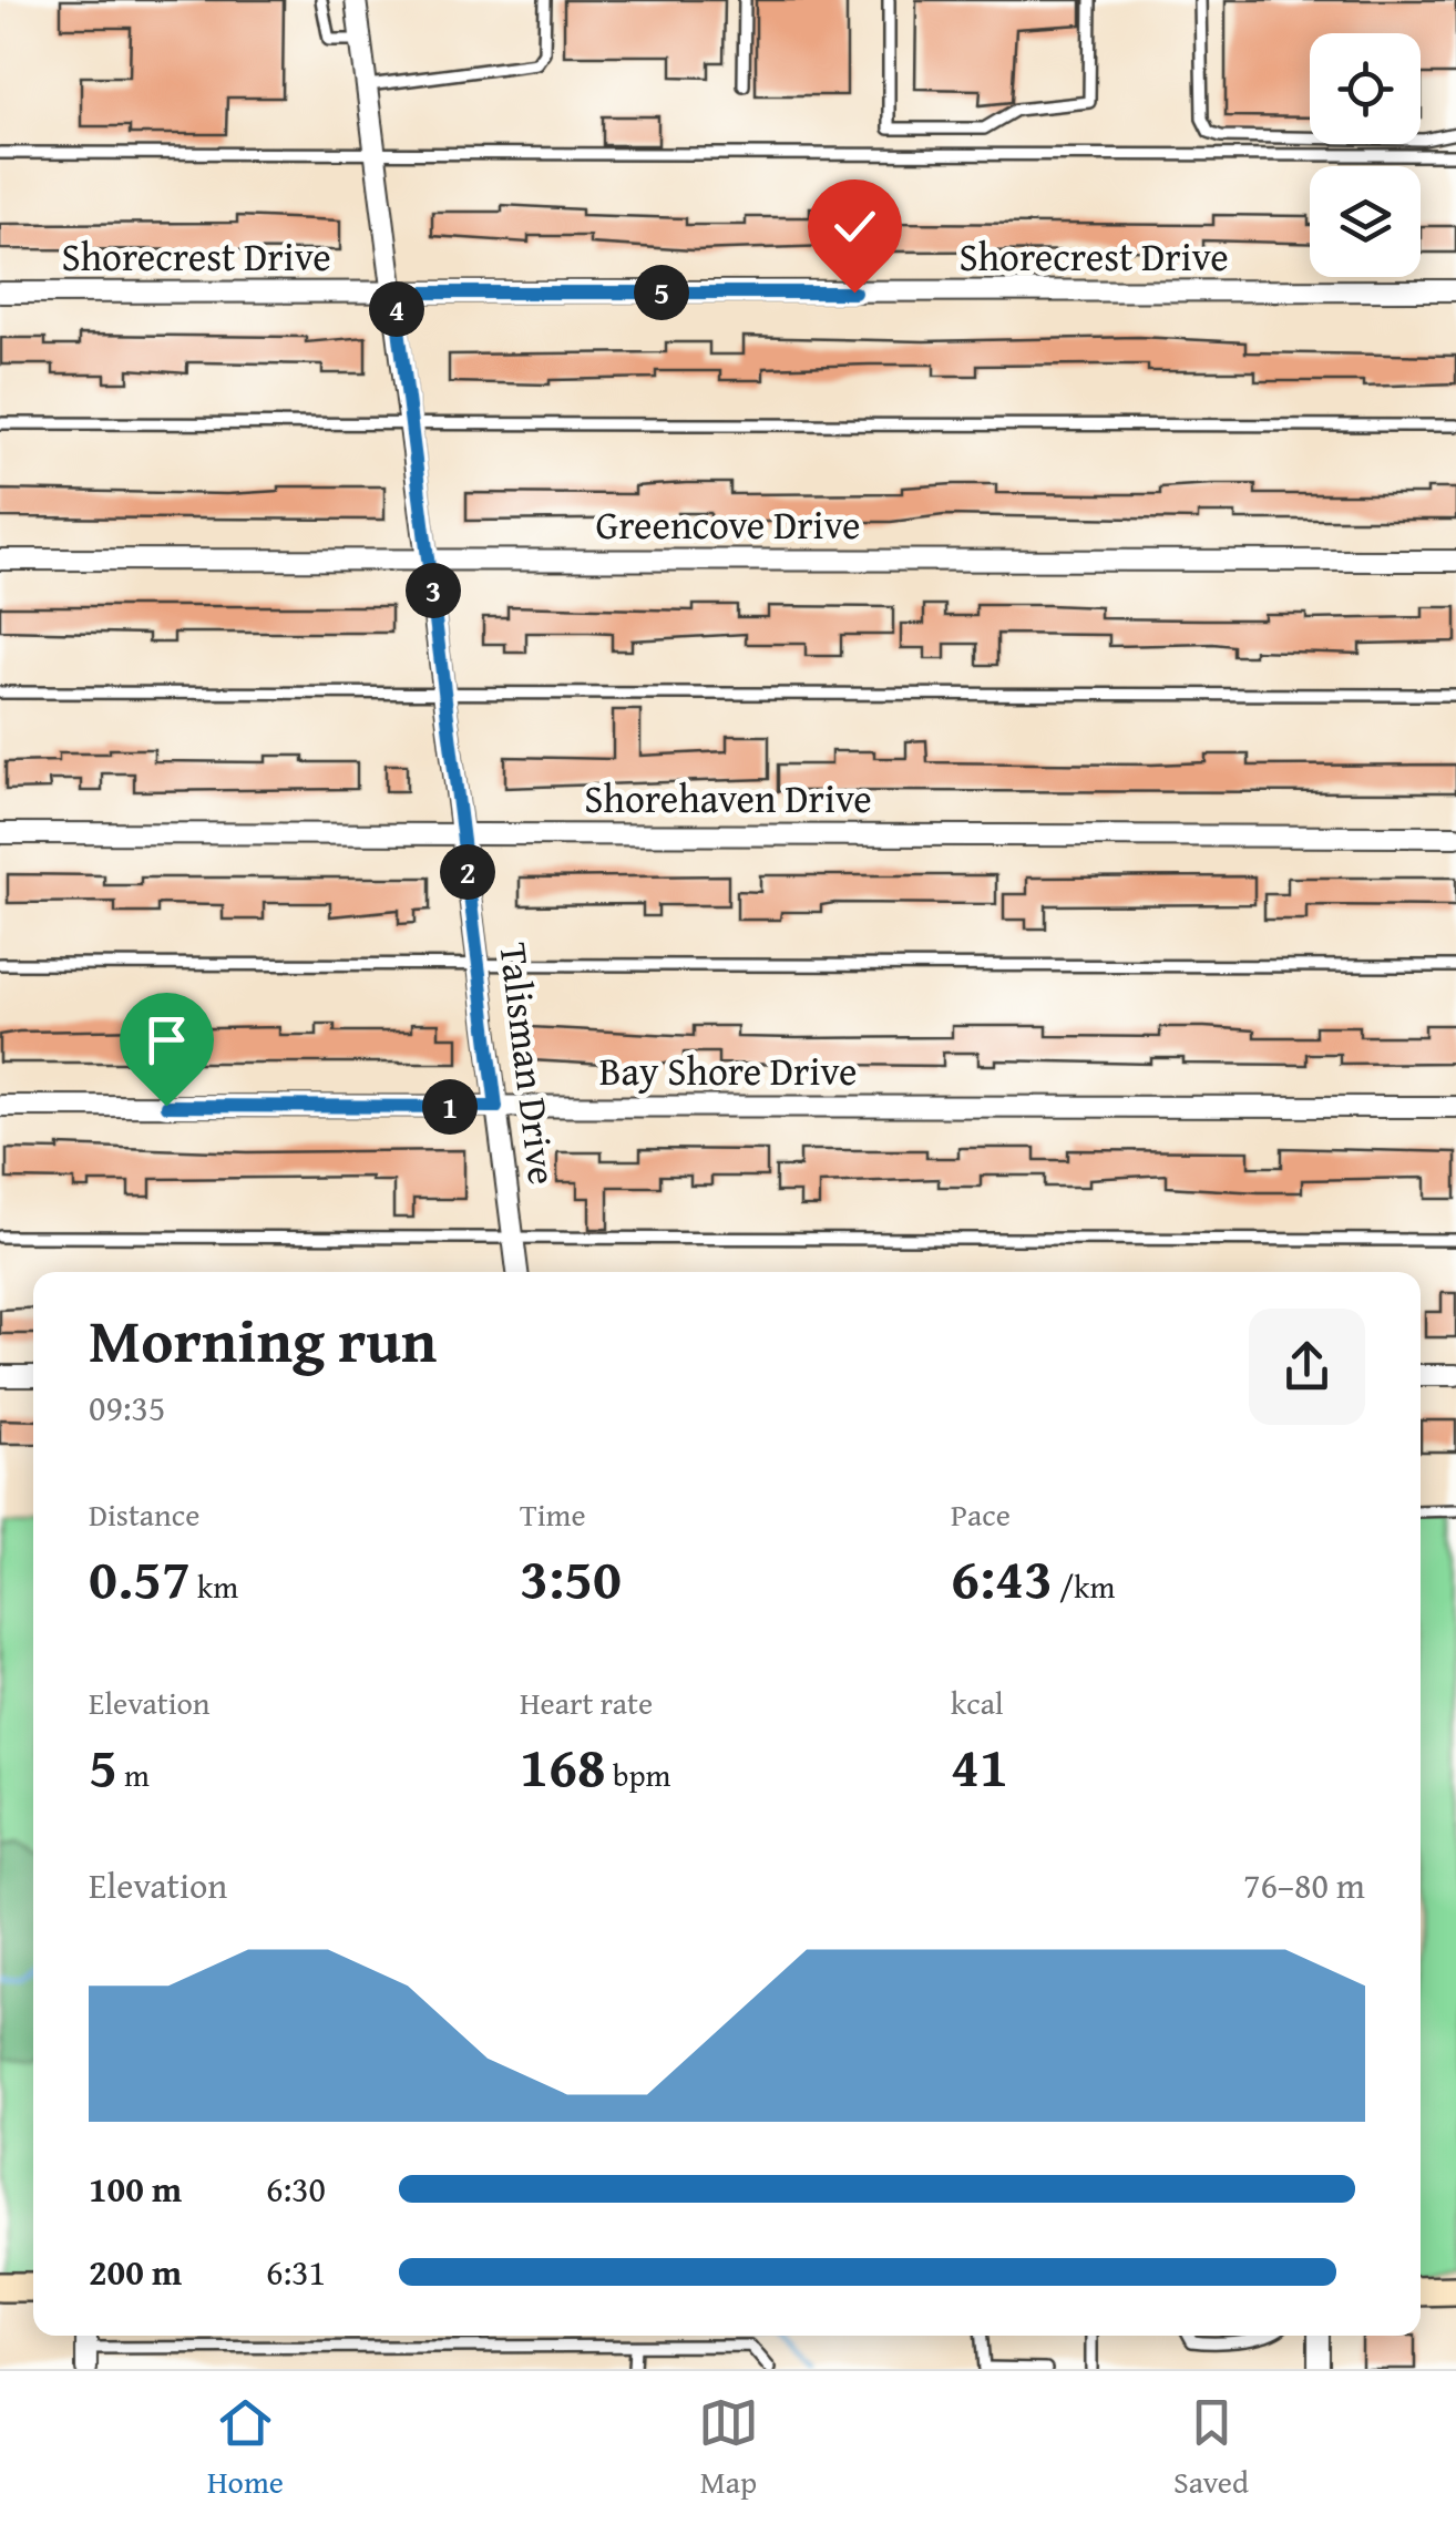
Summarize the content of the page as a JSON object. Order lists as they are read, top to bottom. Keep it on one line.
{"streets":{"street":["Shorecrest Drive","Greencove Drive","Shorehaven Drive","Talisman Drive","Bay Shore Drive"]},"crossings":[["Shorecrest Drive","Talisman Drive"],["Greencove Drive","Talisman Drive"],["Shorehaven Drive","Talisman Drive"],["Talisman Drive","Bay Shore Drive"]],"page":{"pins":["5","4","3","2","1"],"heading":["Morning run","09:35"],"stats":[["Distance","0.57 km"],["Time","3:50"],["Pace","6:43 /km"],["Elevation","5 m"],["Heart rate","168 bpm"],["kcal","41"]],"chart":["Elevation","76–80 m"],"list":[{"name":"100 m","note":"6:30"},{"name":"200 m","note":"6:31"}],"tabs":["Home","Map","Saved"]}}
